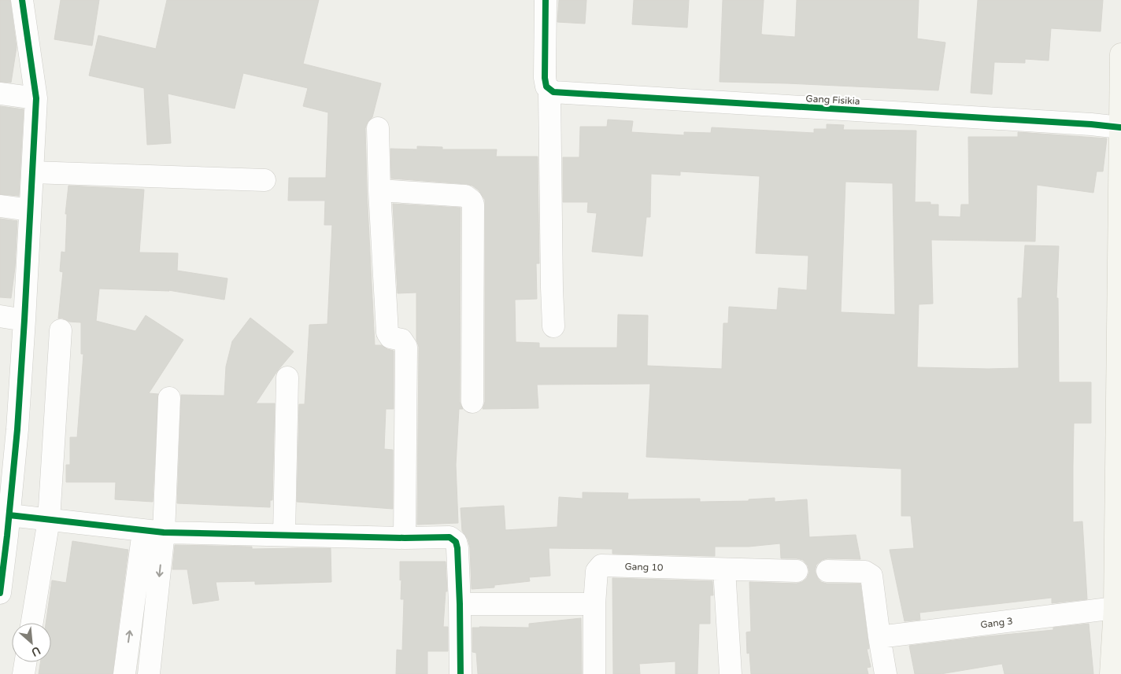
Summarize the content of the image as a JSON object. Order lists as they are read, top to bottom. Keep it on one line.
{"streets":{"street":["Gang Fisikia","Gang 10","Gang 3"]},"north":"bottom right"}
